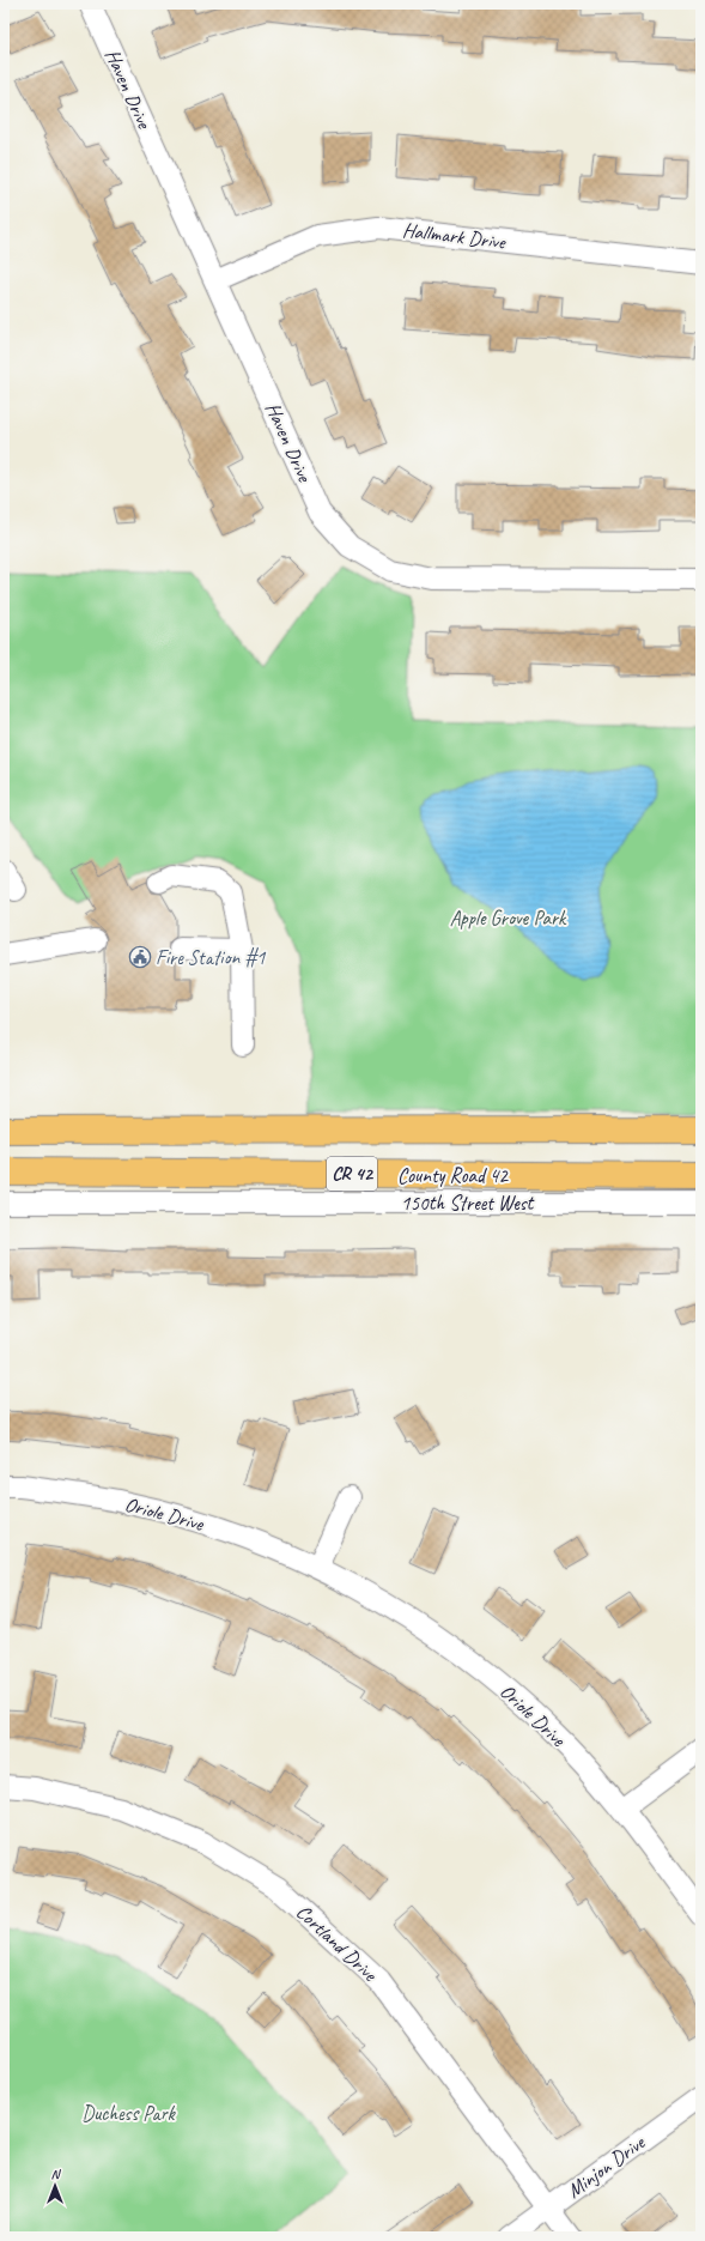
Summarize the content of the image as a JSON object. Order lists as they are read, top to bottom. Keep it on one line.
{"streets":{"highway":["CR 42","County Road 42"],"street":["Haven Drive","Hallmark Drive","150th Street West","Oriole Drive","Cortland Drive","Minjon Drive"]},"crossings":[["Haven Drive","Hallmark Drive"],["Cortland Drive","Minjon Drive"]],"parks":["Apple Grove Park","Duchess Park"],"places":{"public building":["Fire Station #1"]},"north":"top"}
